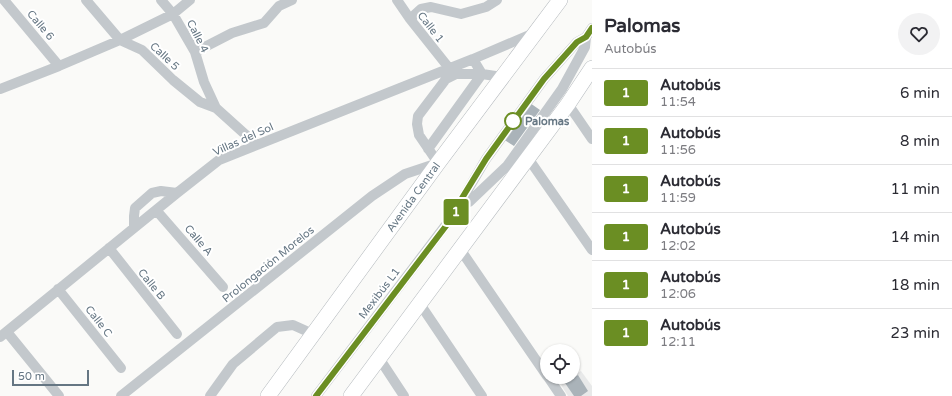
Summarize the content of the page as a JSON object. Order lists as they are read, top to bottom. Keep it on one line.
{"streets":{"highway":["Avenida Central"],"street":["Calle 6","Calle 1","Calle 4","Calle 5","Villas del Sol","Calle A","Prolongación Morelos","Calle B","Mexibús L1","Calle C"]},"crossings":[["Calle 1","Villas del Sol"],["Calle 4","Calle 5"],["Villas del Sol","Avenida Central"],["Villas del Sol","Calle A"],["Villas del Sol","Calle B"],["Villas del Sol","Calle C"],["Avenida Central","Prolongación Morelos"]],"places":["Palomas"],"lines":["bus line 1"],"scale_bar":"50 m","page":{"on_map":"1","heading":["Palomas","Autobús"],"list":[{"mark":"1","name":"Autobús","note":"11:54","value":"6 min"},{"mark":"1","name":"Autobús","note":"11:56","value":"8 min"},{"mark":"1","name":"Autobús","note":"11:59","value":"11 min"},{"mark":"1","name":"Autobús","note":"12:02","value":"14 min"},{"mark":"1","name":"Autobús","note":"12:06","value":"18 min"},{"mark":"1","name":"Autobús","note":"12:11","value":"23 min"}],"scale":"50 m"}}
